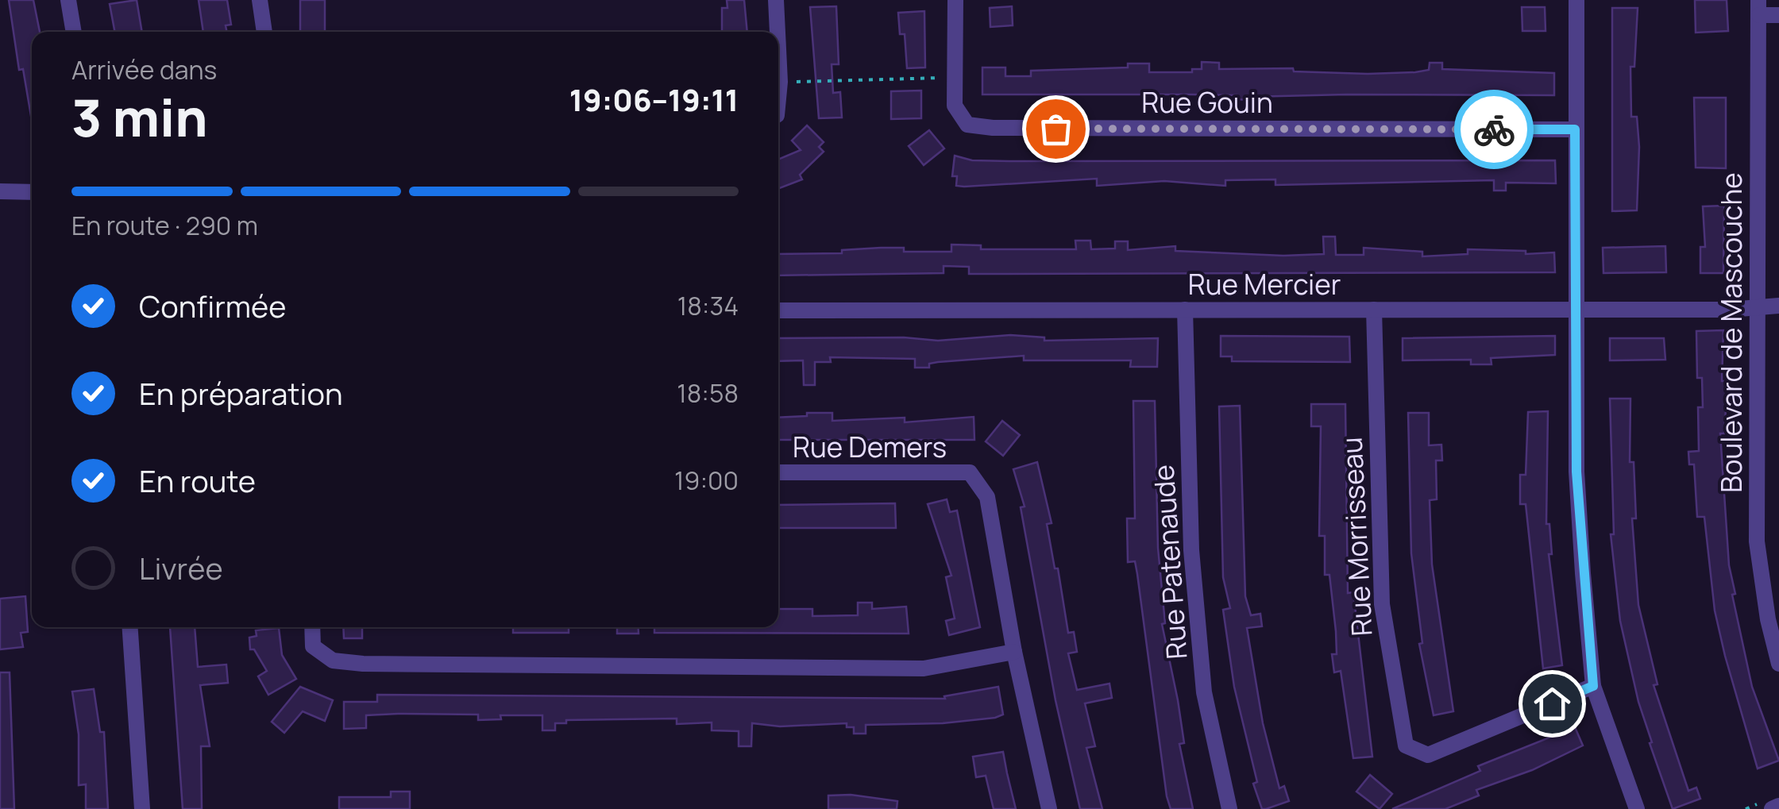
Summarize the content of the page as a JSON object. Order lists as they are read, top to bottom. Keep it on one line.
{"streets":{"street":["Rue Gouin","Rue Mercier","Boulevard de Mascouche","Rue Demers","Rue Morrisseau","Rue Patenaude"]},"crossings":[["Rue Mercier","Boulevard de Mascouche"],["Rue Mercier","Rue Morrisseau"],["Rue Mercier","Rue Patenaude"]],"page":{"heading":["3 min","Arrivée dans","19:06–19:11"],"bar":"En route · 290 m","list":[["Confirmée","18:34"],["En préparation","18:58"],["En route","19:00"],"Livrée"]}}
